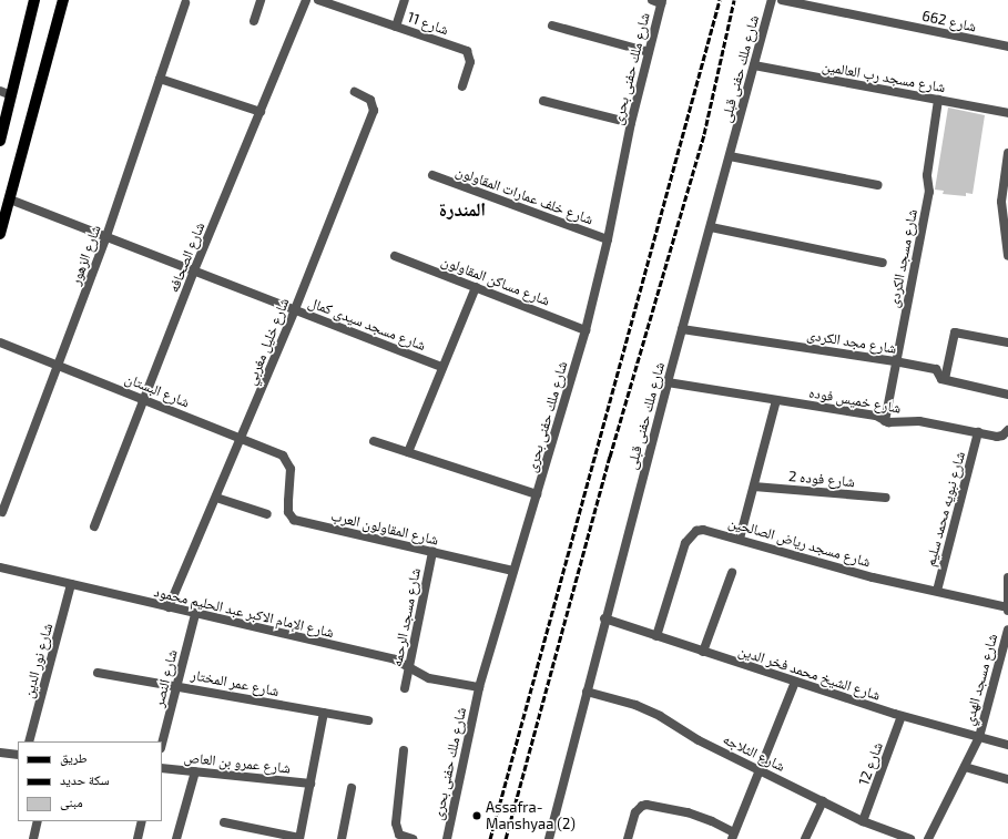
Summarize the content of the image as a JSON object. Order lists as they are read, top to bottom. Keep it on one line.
{"streets":{"street":["شارع 662","شارع 11","شارع ملك حفنى بحرى","شارع ملك حفنى قبلى","شارع مسجد رب العالمين","شارع خلف عمارات المقاولون","شارع الزهور","شارع الصحافه","شارع مسجد الكردى","شارع مساكن المقاولون","شارع مسجد سيدى كمال","شارع خليل مغربي","شارع مجد الكردى","شارع البستان","شارع خميس فوده","شارع فوده 2","شارع نبويه محمد سليم","شارع المقاولون العرب","شارع مسجد رياض الصالحين","شارع الإمام الاكبر عبد الحليم محمود","شارع مسجد الرحمه","شارع نور الدين","شارع الشيخ محمد فخر الدين","شارع النصر","شارع مسجد الهدي","شارع عمر المختار","شارع الثلاجه","شارع عمرو بن العاص","شارع 12"]},"crossings":[["شارع ملك حفنى بحرى","شارع خلف عمارات المقاولون"],["شارع ملك حفنى بحرى","شارع مساكن المقاولون"],["شارع ملك حفنى بحرى","شارع المقاولون العرب"],["شارع ملك حفنى بحرى","شارع الإمام الاكبر عبد الحليم محمود"],["شارع ملك حفنى قبلى","شارع مسجد رب العالمين"],["شارع ملك حفنى قبلى","شارع مجد الكردى"],["شارع ملك حفنى قبلى","شارع خميس فوده"],["شارع ملك حفنى قبلى","شارع الشيخ محمد فخر الدين"],["شارع ملك حفنى قبلى","شارع الثلاجه"],["شارع مسجد رب العالمين","شارع مسجد الكردى"],["شارع الزهور","شارع مسجد سيدى كمال"],["شارع الزهور","شارع البستان"],["شارع الصحافه","شارع مسجد سيدى كمال"],["شارع الصحافه","شارع البستان"],["شارع مسجد الكردى","شارع مجد الكردى"],["شارع مسجد الكردى","شارع خميس فوده"],["شارع مسجد سيدى كمال","شارع خليل مغربي"],["شارع خليل مغربي","شارع البستان"],["شارع خليل مغربي","شارع الإمام الاكبر عبد الحليم محمود"],["شارع البستان","شارع المقاولون العرب"],["شارع خميس فوده","شارع نبويه محمد سليم"],["شارع نبويه محمد سليم","شارع مسجد رياض الصالحين"],["شارع المقاولون العرب","شارع مسجد الرحمه"],["شارع مسجد رياض الصالحين","شارع الشيخ محمد فخر الدين"],["شارع الإمام الاكبر عبد الحليم محمود","شارع مسجد الرحمه"],["شارع الإمام الاكبر عبد الحليم محمود","شارع نور الدين"],["شارع الإمام الاكبر عبد الحليم محمود","شارع النصر"],["شارع الشيخ محمد فخر الدين","شارع مسجد الهدي"],["شارع الشيخ محمد فخر الدين","شارع 12"],["شارع النصر","شارع عمر المختار"],["شارع الثلاجه","شارع 12"]],"districts":["المندرة"],"places":["Assafra- Manshyaa (2)"],"legend":["طريق","سكة حديد","مبنى"]}
